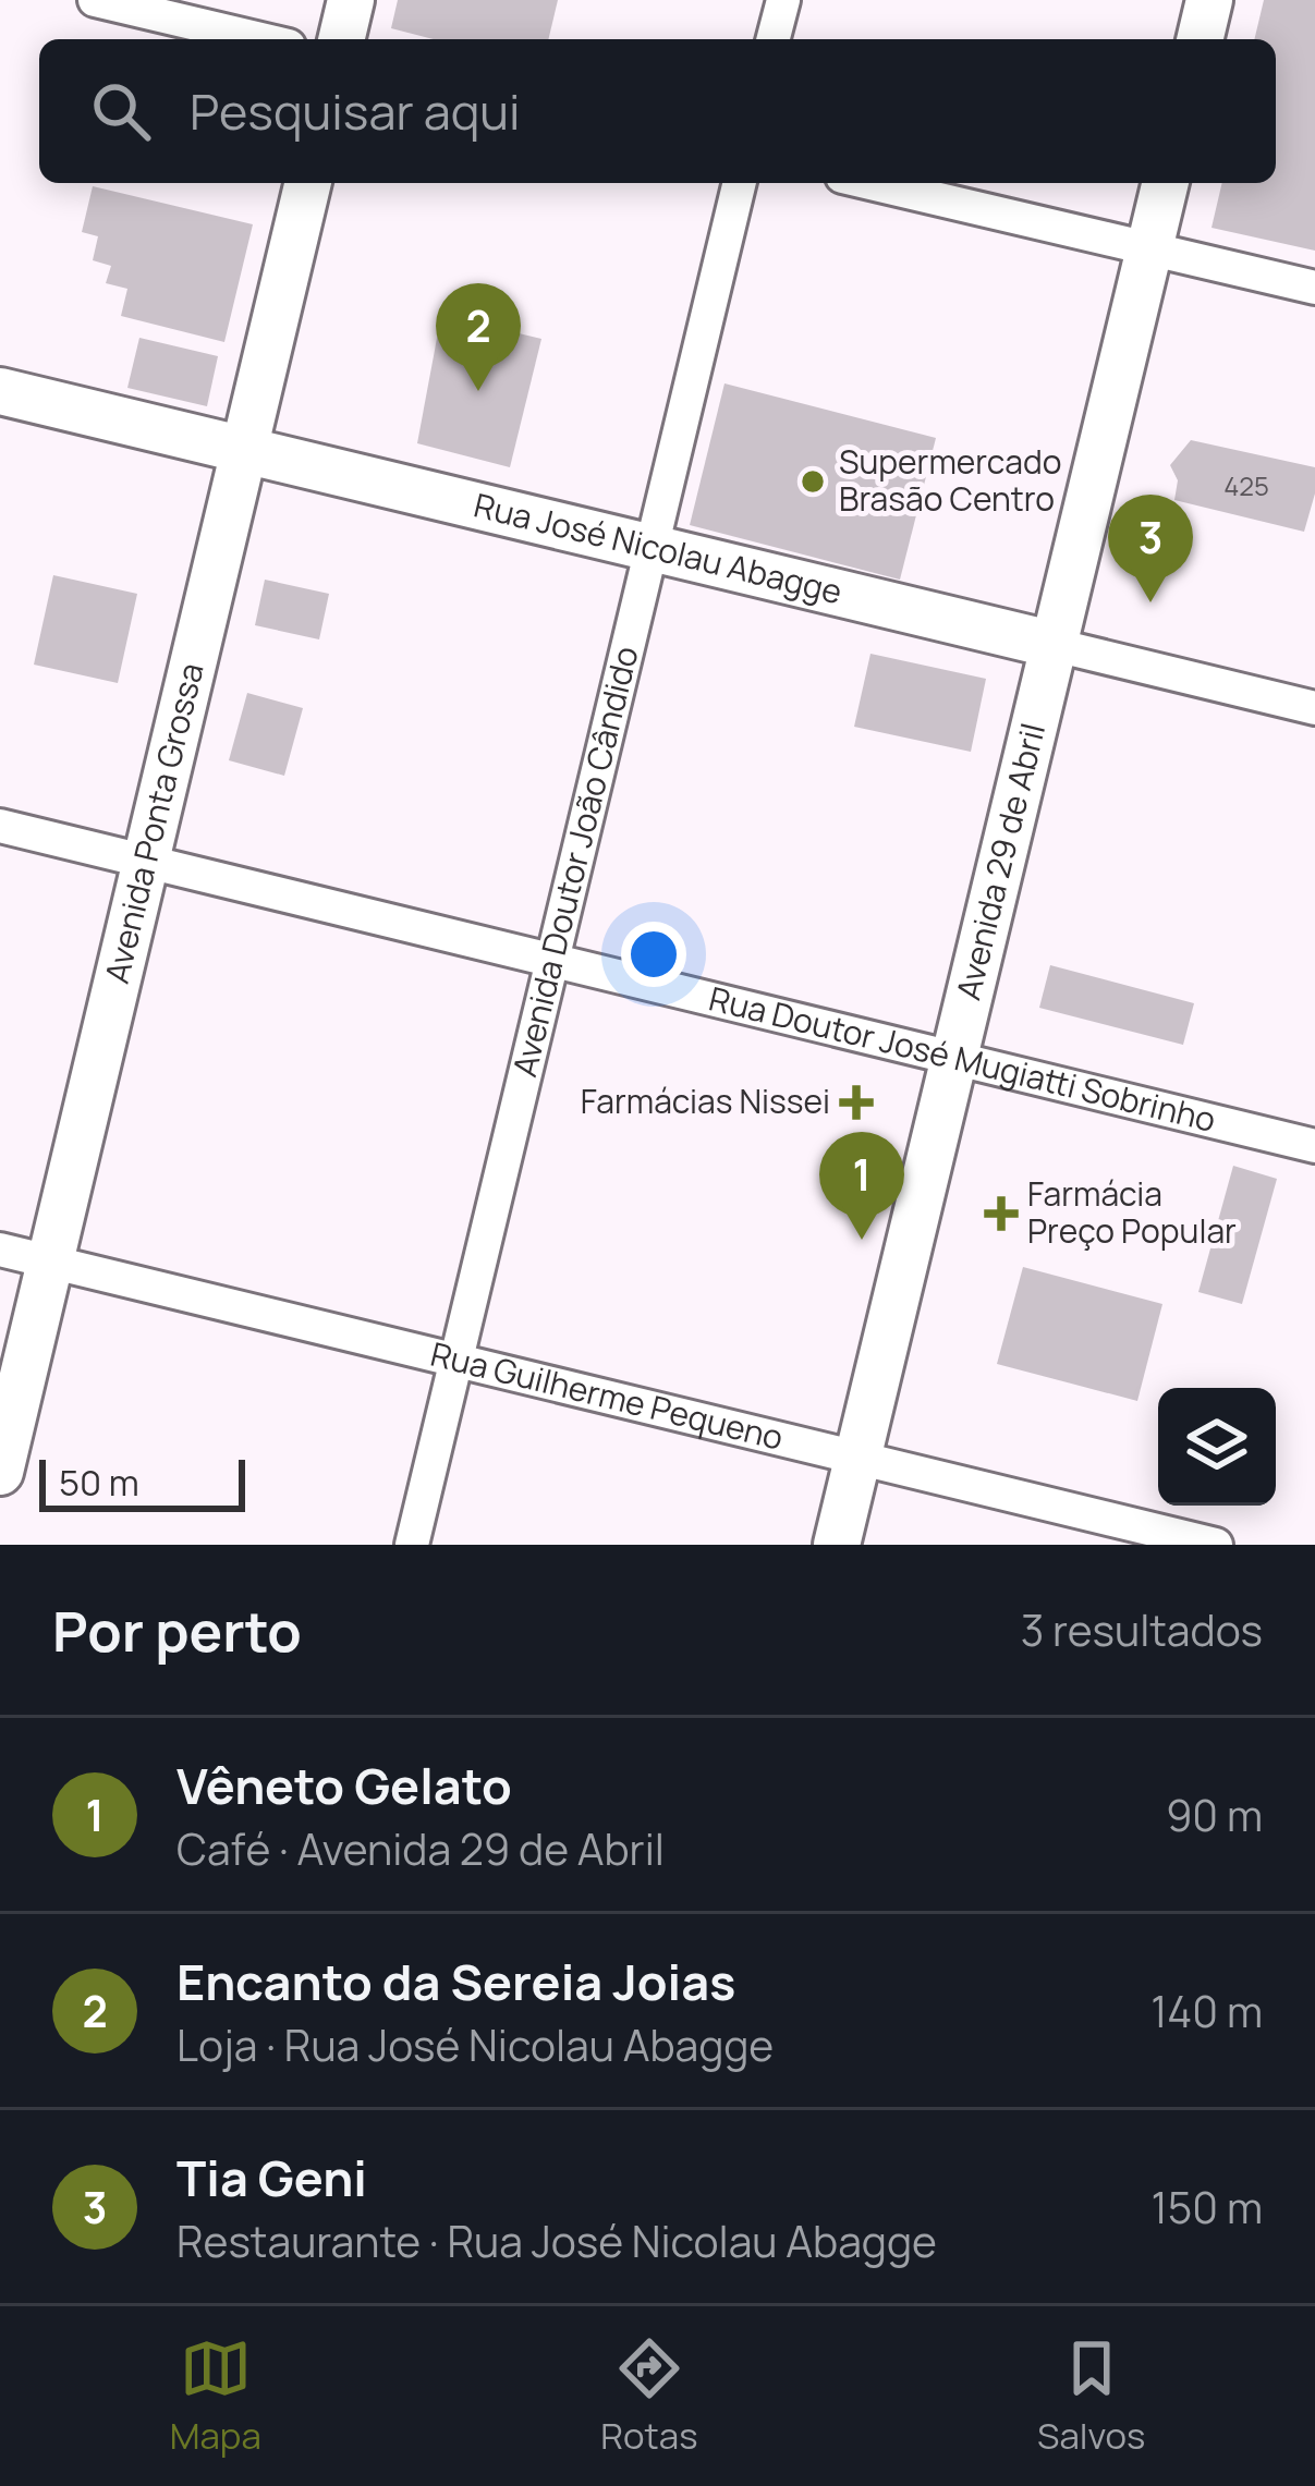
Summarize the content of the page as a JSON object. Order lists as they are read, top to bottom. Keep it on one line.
{"streets":{"street":["Rua José Nicolau Abagge","Avenida Ponta Grossa","Avenida Doutor João Cândido","Avenida 29 de Abril","Rua Doutor José Mugiatti Sobrinho","Rua Guilherme Pequeno"]},"crossings":[["Rua José Nicolau Abagge","Avenida Ponta Grossa"],["Rua José Nicolau Abagge","Avenida Doutor João Cândido"],["Rua José Nicolau Abagge","Avenida 29 de Abril"],["Avenida Ponta Grossa","Rua Doutor José Mugiatti Sobrinho"],["Avenida Ponta Grossa","Rua Guilherme Pequeno"],["Avenida Doutor João Cândido","Rua Doutor José Mugiatti Sobrinho"],["Avenida Doutor João Cândido","Rua Guilherme Pequeno"],["Avenida 29 de Abril","Rua Doutor José Mugiatti Sobrinho"],["Avenida 29 de Abril","Rua Guilherme Pequeno"]],"places":{"other":["Supermercado Brasão Centro"],"health":["Farmácias Nissei","Farmácia Preço Popular"]},"house_numbers":["425"],"scale_bar":"50 m","page":{"search":"Pesquisar aqui","pins":["2","3","1"],"scale":"50 m","heading":["Por perto","3 resultados"],"list":[{"mark":"1","name":"Vêneto Gelato","note":"Café · Avenida 29 de Abril","value":"90 m"},{"mark":"2","name":"Encanto da Sereia Joias","note":"Loja · Rua José Nicolau Abagge","value":"140 m"},{"mark":"3","name":"Tia Geni","note":"Restaurante · Rua José Nicolau Abagge","value":"150 m"}],"nav":["Mapa","Rotas","Salvos"]}}
